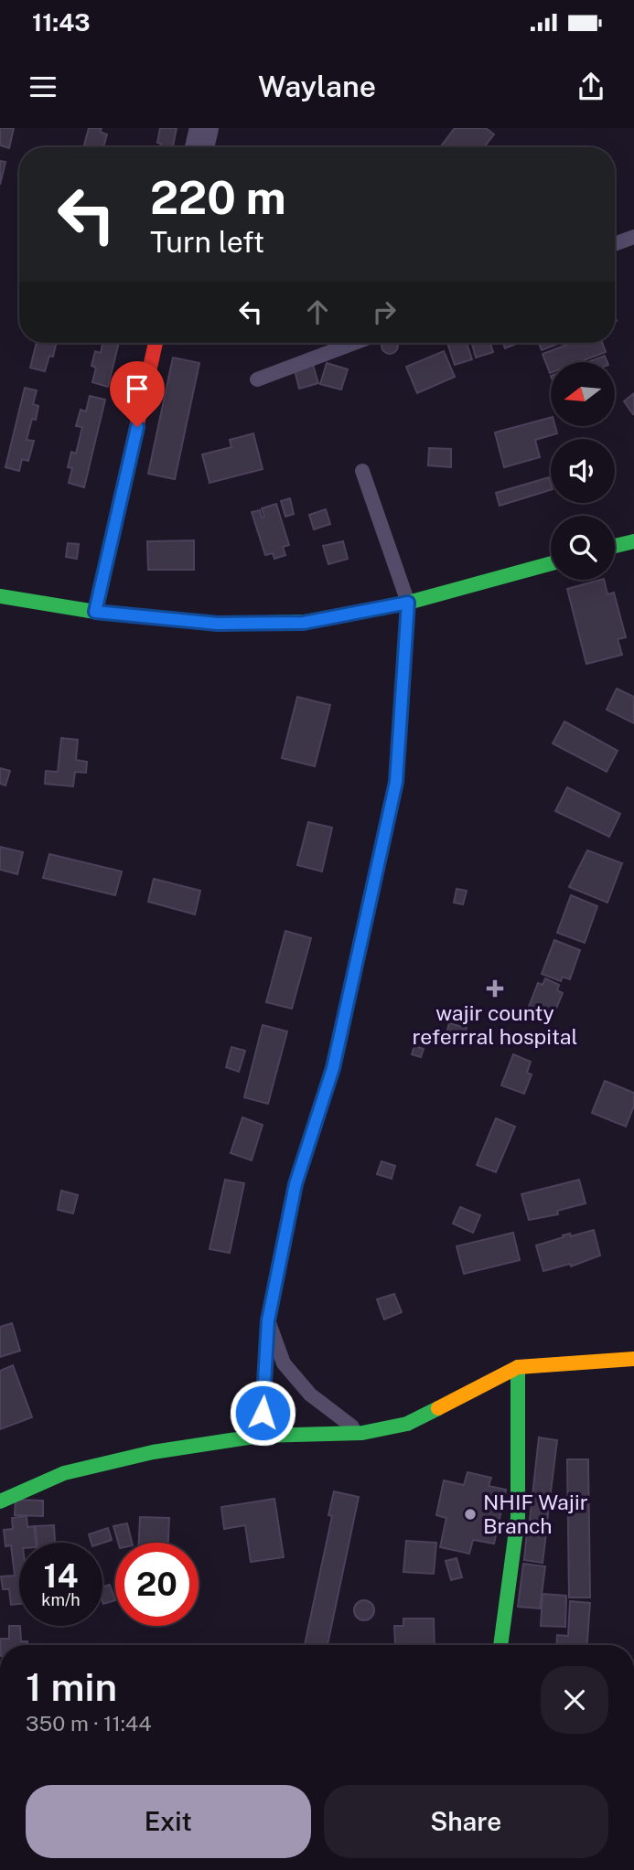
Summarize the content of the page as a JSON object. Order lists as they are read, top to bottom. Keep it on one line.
{"places":{"health":["wajir county referrral hospital"],"other":["NHIF Wajir Branch"]},"north":"left","page":{"status":"11:43","header":"Waylane","turn":["220 m","Turn left"],"speed":"14 km/h","limit":"20","heading":["1 min","350 m · 11:44"],"buttons":["Exit","Share"]}}
